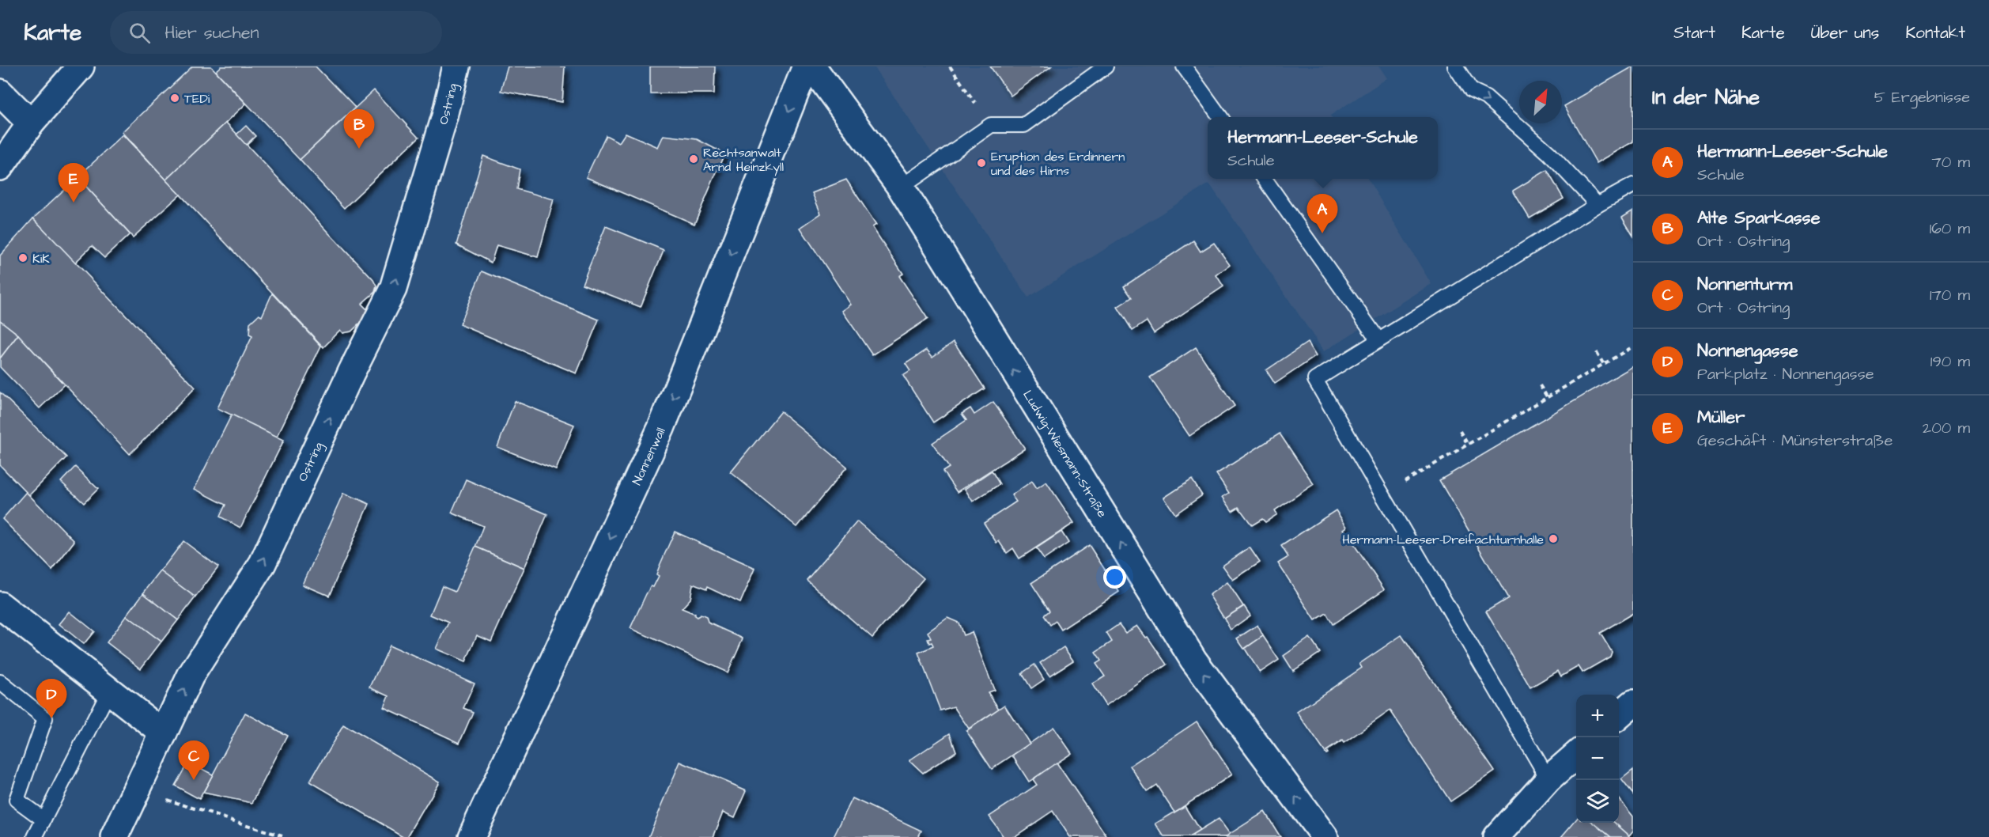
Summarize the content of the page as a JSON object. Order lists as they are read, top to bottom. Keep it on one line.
{"streets":{"street":["Ostring","Ludwig-Wiesmann-Straße","Nonnenwall"]},"one_way":["Ostring","Ludwig-Wiesmann-Straße","Nonnenwall"],"places":["TEDi","Rechtsanwalt Arnd Heinzkyll","Eruption des Erdinnern und des Hirns","KiK","Hermann-Leeser-Dreifachturnhalle"],"north":"top right","page":{"header":"Karte","search":"Hier suchen","nav":["Start","Karte","Über uns","Kontakt"],"heading":["In der Nähe","5 Ergebnisse"],"pins":["B","E","A","D","C"],"popup":["Hermann-Leeser-Schule","Schule"],"list":[{"mark":"A","name":"Hermann-Leeser-Schule","note":"Schule","value":"70 m"},{"mark":"B","name":"Alte Sparkasse","note":"Ort · Ostring","value":"160 m"},{"mark":"C","name":"Nonnenturm","note":"Ort · Ostring","value":"170 m"},{"mark":"D","name":"Nonnengasse","note":"Parkplatz · Nonnengasse","value":"190 m"},{"mark":"E","name":"Müller","note":"Geschäft · Münsterstraße","value":"200 m"}],"map_buttons":["+","−"]}}
